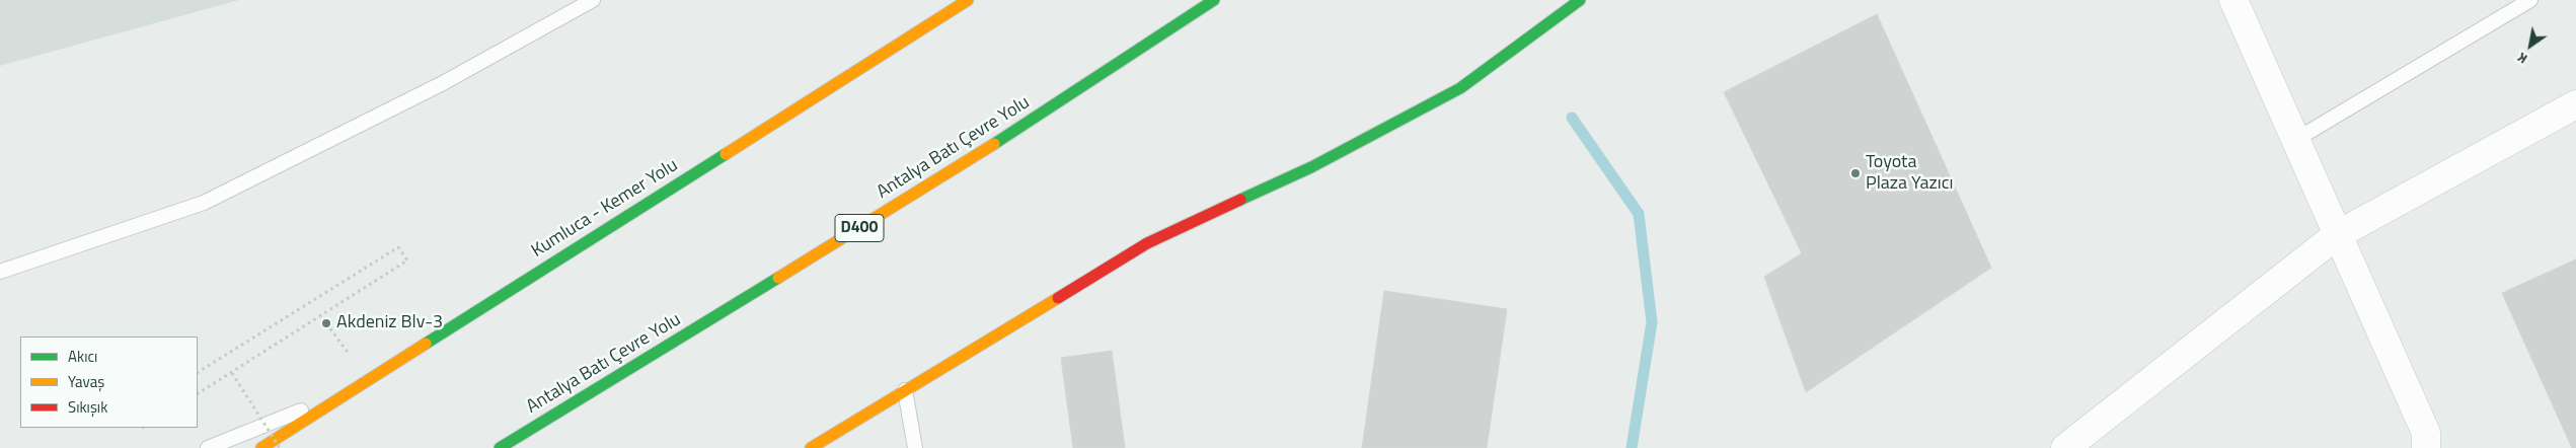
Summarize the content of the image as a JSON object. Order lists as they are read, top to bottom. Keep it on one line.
{"streets":{"main road":["Antalya Batı Çevre Yolu","Kumluca - Kemer Yolu","D400"]},"places":["Toyota Plaza Yazıcı","Akdeniz Blv-3"],"legend":["Akıcı","Yavaş","Sıkışık"],"north":"bottom left"}
